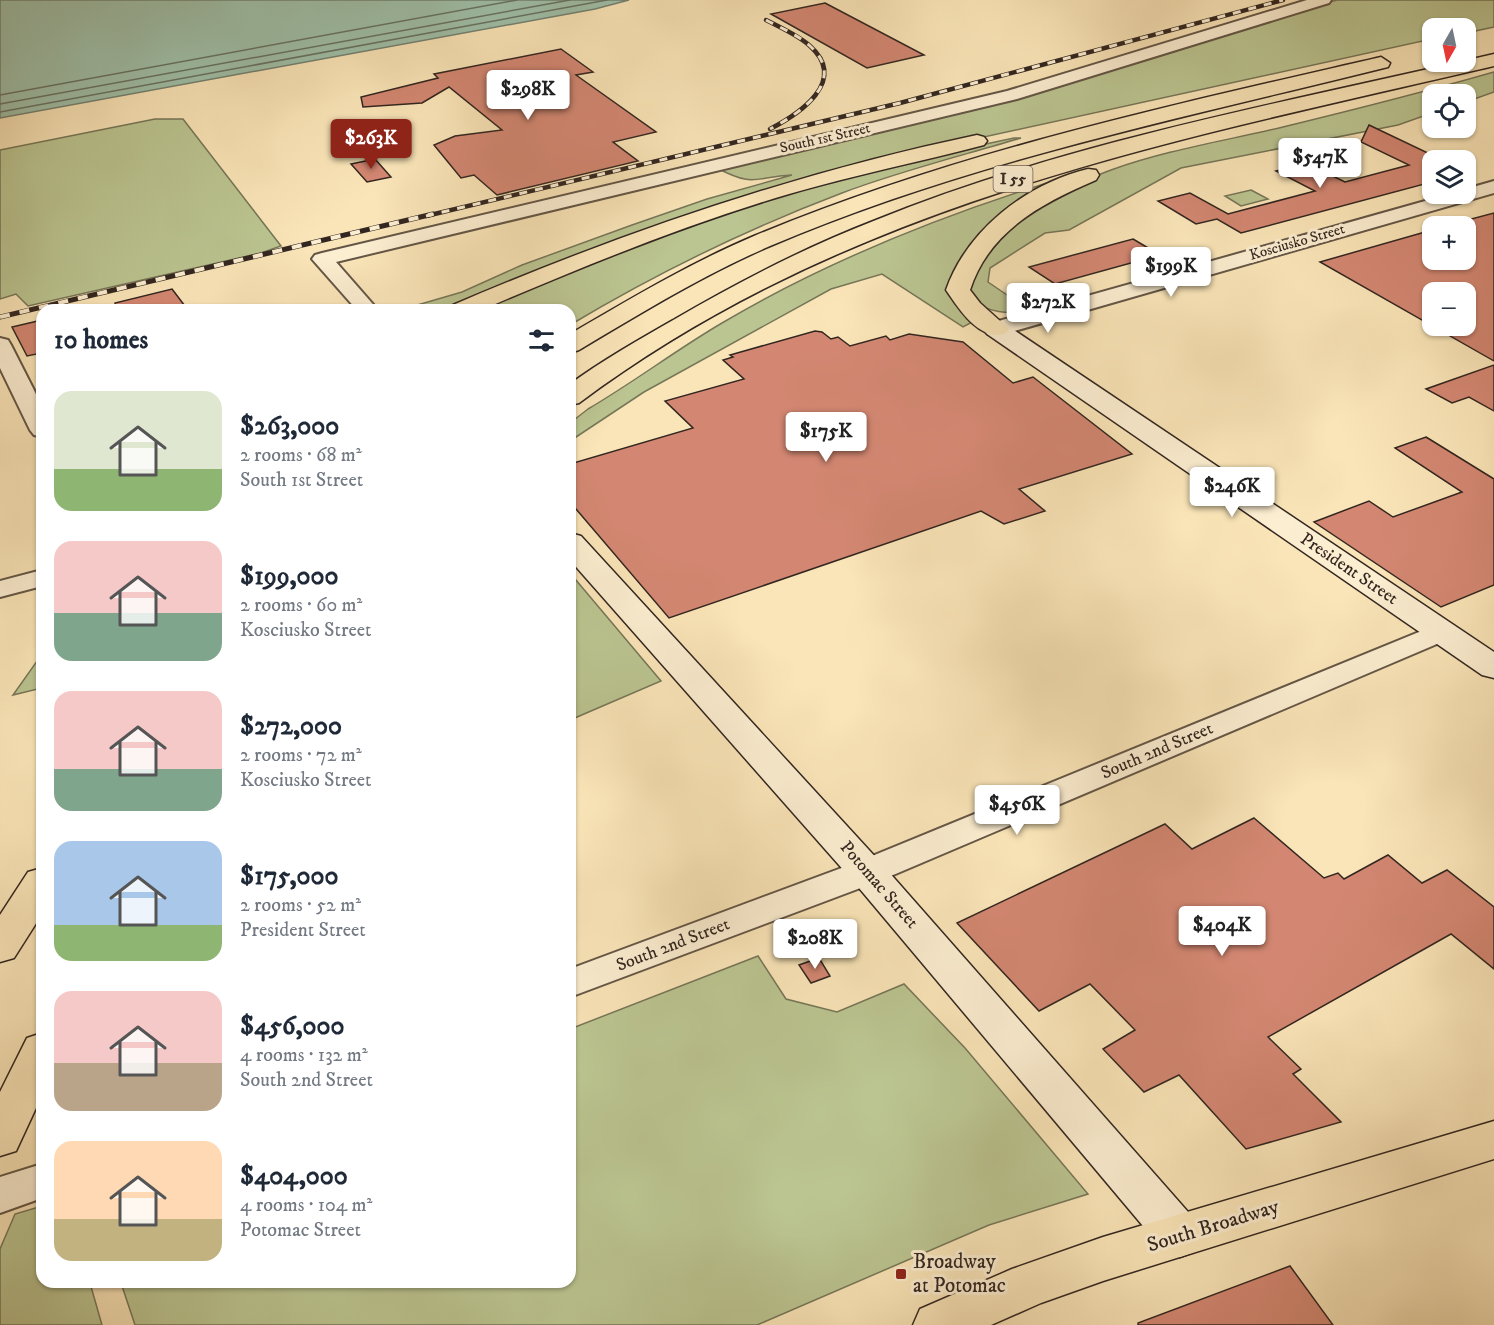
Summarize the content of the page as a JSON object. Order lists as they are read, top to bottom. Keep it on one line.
{"streets":{"main road":["I 55","South Broadway"],"street":["South 1st Street","Kosciusko Street","President Street","South 2nd Street","Potomac Street"]},"crossings":[["Kosciusko Street","President Street"],["President Street","South 2nd Street"],["South 2nd Street","Potomac Street"],["Potomac Street","South Broadway"]],"places":{"transit":["Broadway at Potomac"]},"north":"bottom","page":{"map_buttons":["+","−"],"price":["$298K","$263K","$547K","$199K","$272K","$175K","$246K","$456K","$404K","$208K"],"heading":"10 homes","list":[{"name":"$263,000","note":"2 rooms · 68 m² · South 1st Street"},{"name":"$199,000","note":"2 rooms · 60 m² · Kosciusko Street"},{"name":"$272,000","note":"2 rooms · 72 m² · Kosciusko Street"},{"name":"$175,000","note":"2 rooms · 52 m² · President Street"},{"name":"$456,000","note":"4 rooms · 132 m² · South 2nd Street"},{"name":"$404,000","note":"4 rooms · 104 m² · Potomac Street"}]}}
